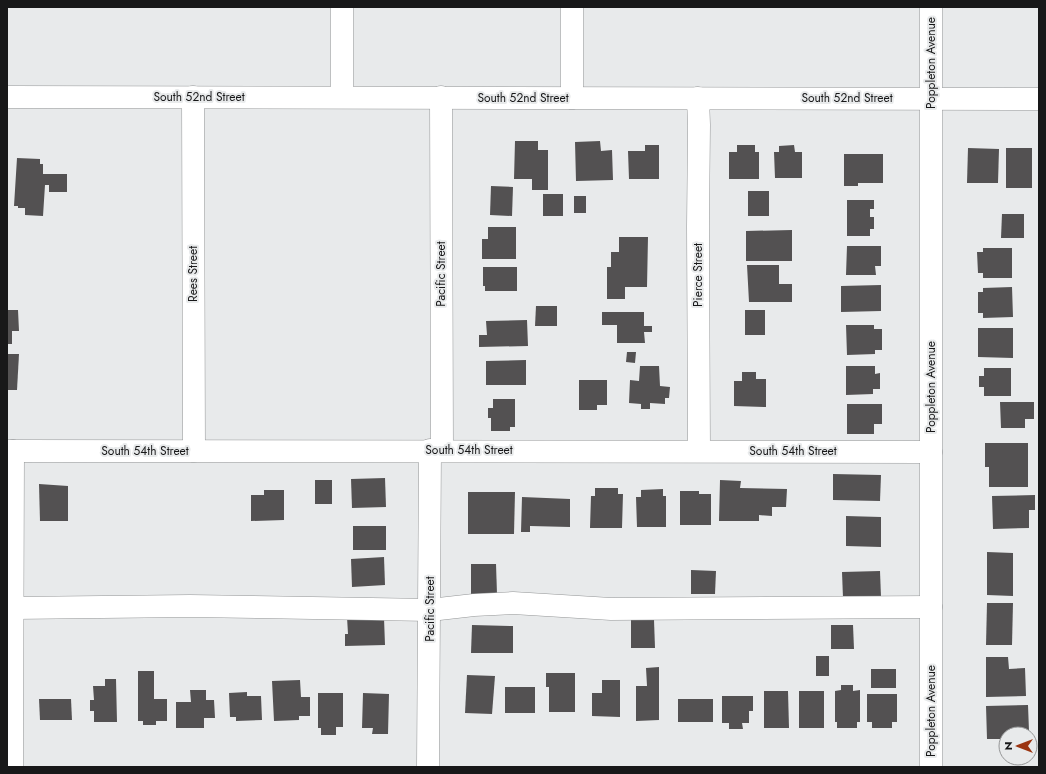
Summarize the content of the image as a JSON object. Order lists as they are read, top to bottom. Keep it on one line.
{"streets":{"street":["Poppleton Avenue","South 52nd Street","Rees Street","Pacific Street","Pierce Street","South 54th Street"]},"crossings":[["Poppleton Avenue","South 52nd Street"],["Poppleton Avenue","South 54th Street"],["South 52nd Street","Rees Street"],["South 52nd Street","Pacific Street"],["South 52nd Street","Pierce Street"],["Rees Street","South 54th Street"],["Pacific Street","South 54th Street"],["Pierce Street","South 54th Street"]],"north":"left"}
